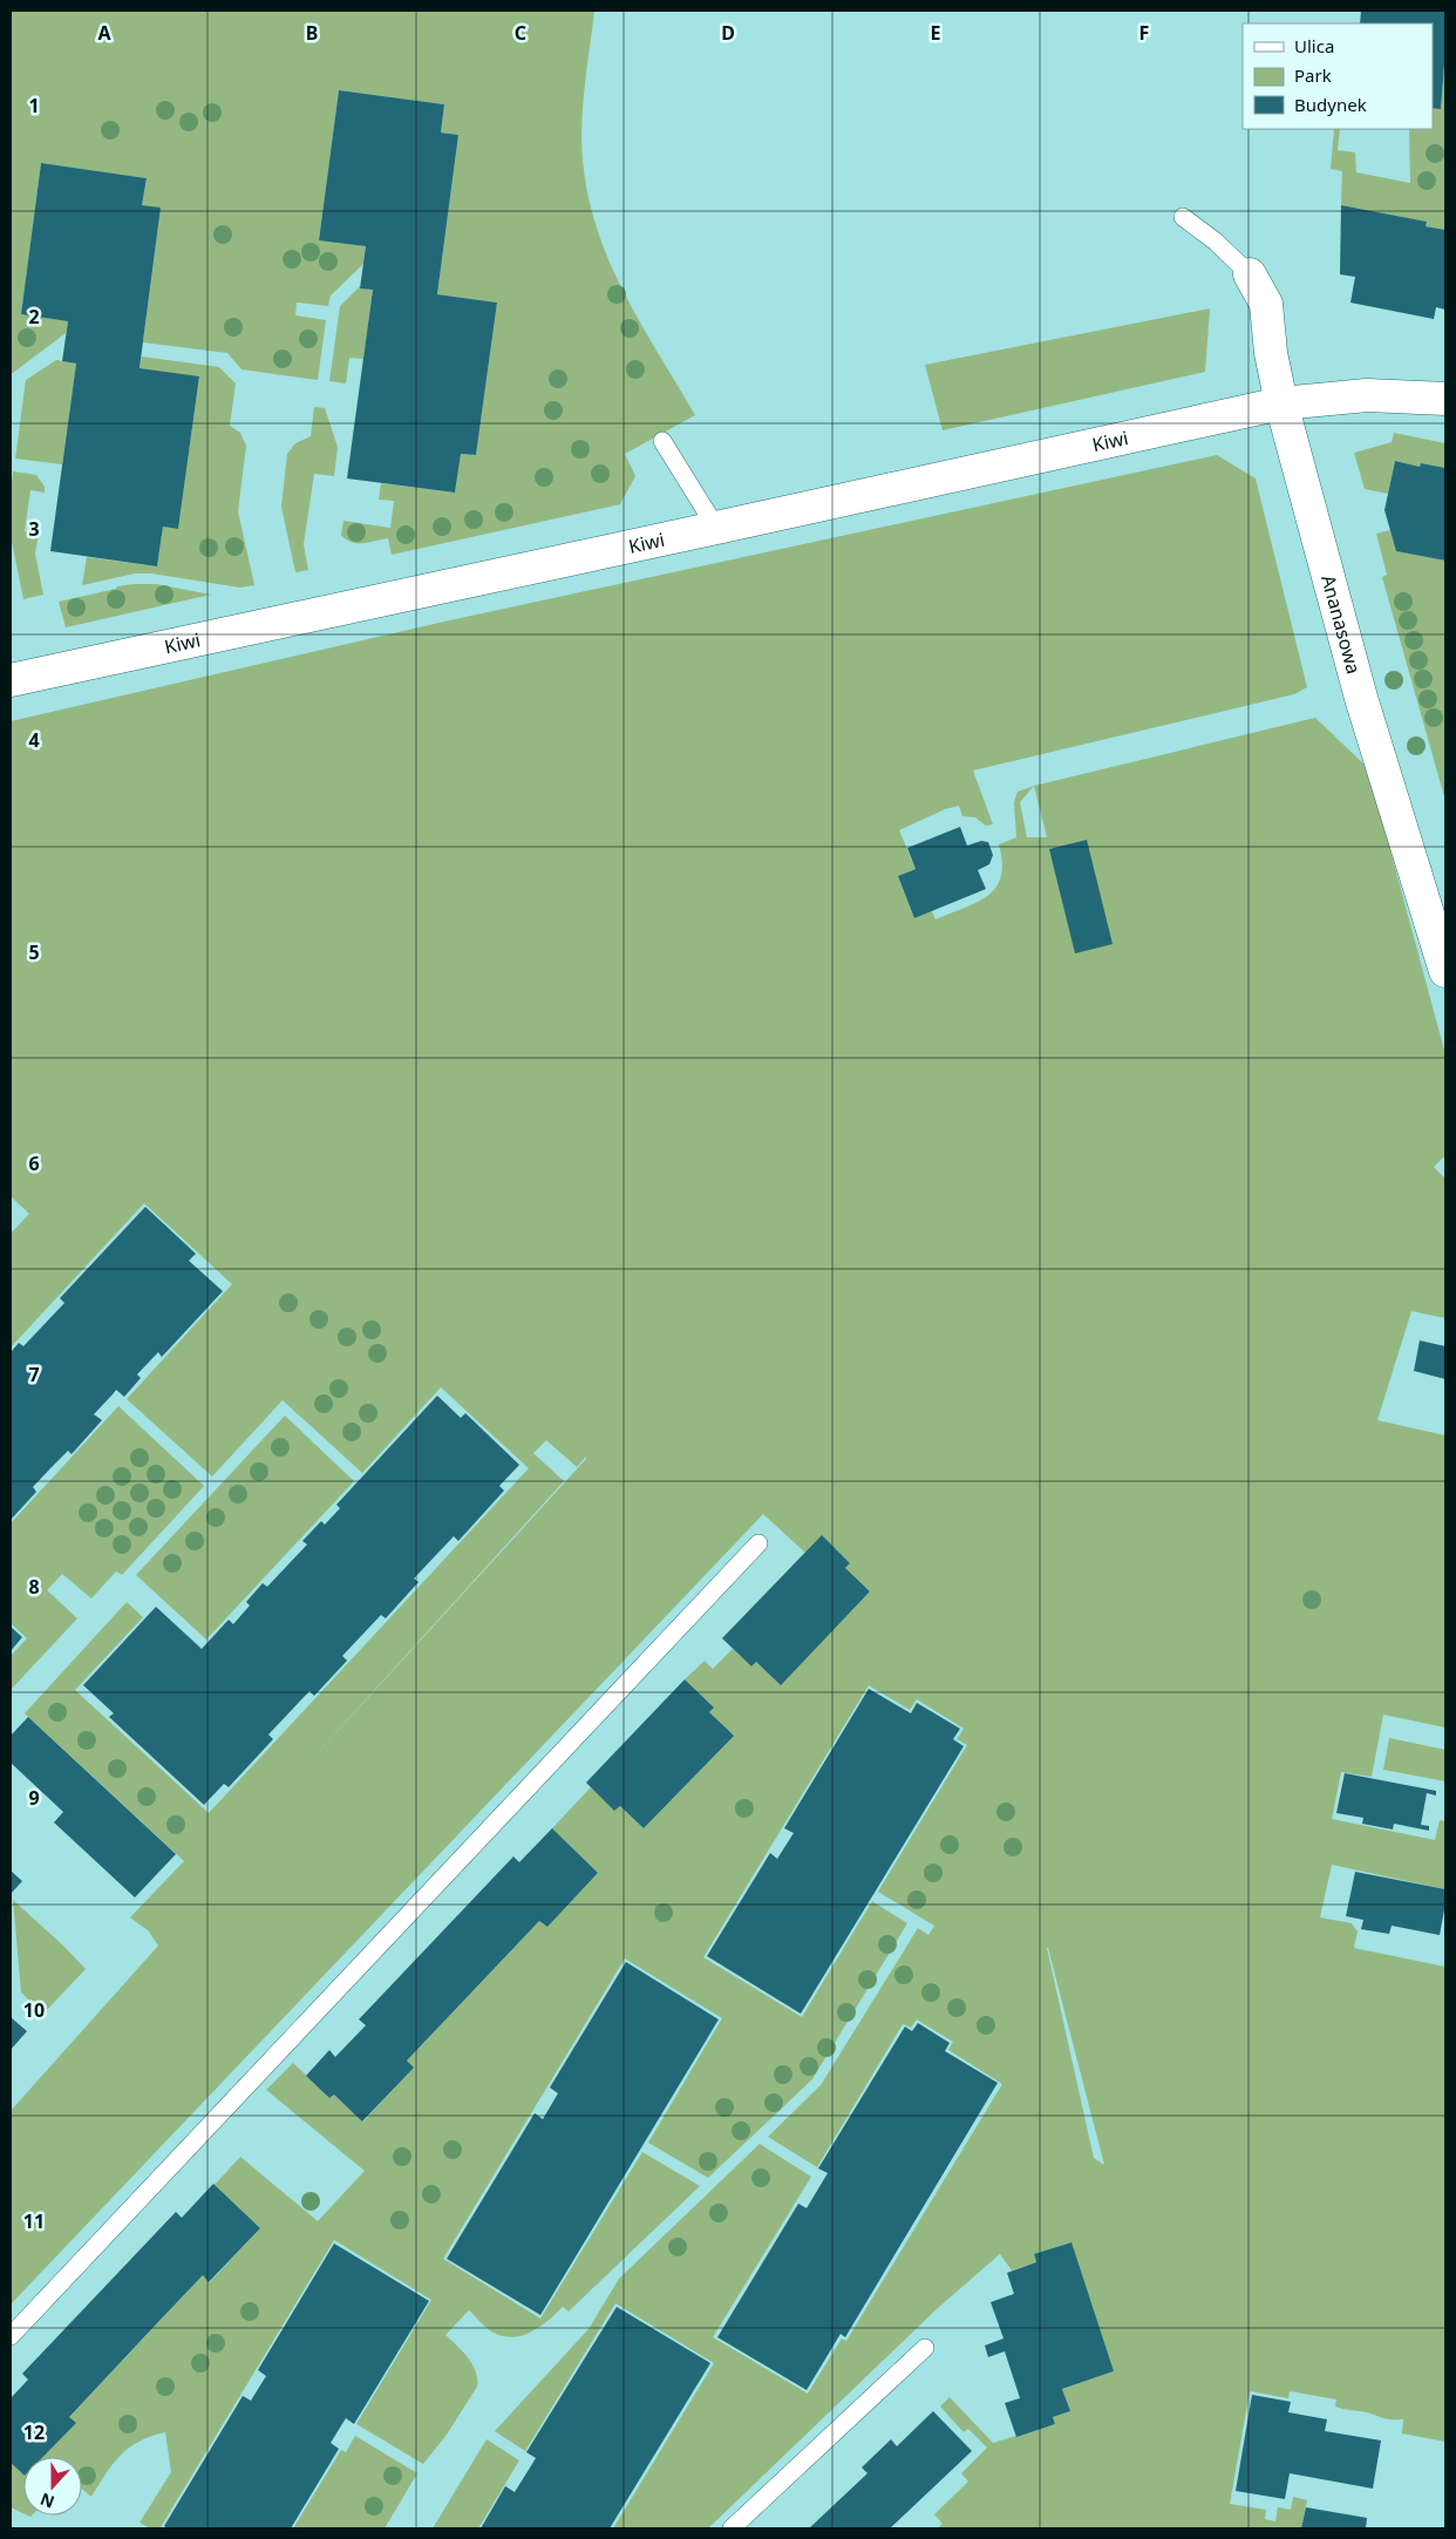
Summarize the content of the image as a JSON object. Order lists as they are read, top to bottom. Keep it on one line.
{"streets":{"street":["Kiwi","Ananasowa"]},"crossings":[["Kiwi","Ananasowa"]],"legend":["Ulica","Park","Budynek"],"north":"bottom","grid":{"columns":["A","B","C","D","E","F"],"rows":["1","2","3","4","5","6","7","8","9","10","11","12"]}}
